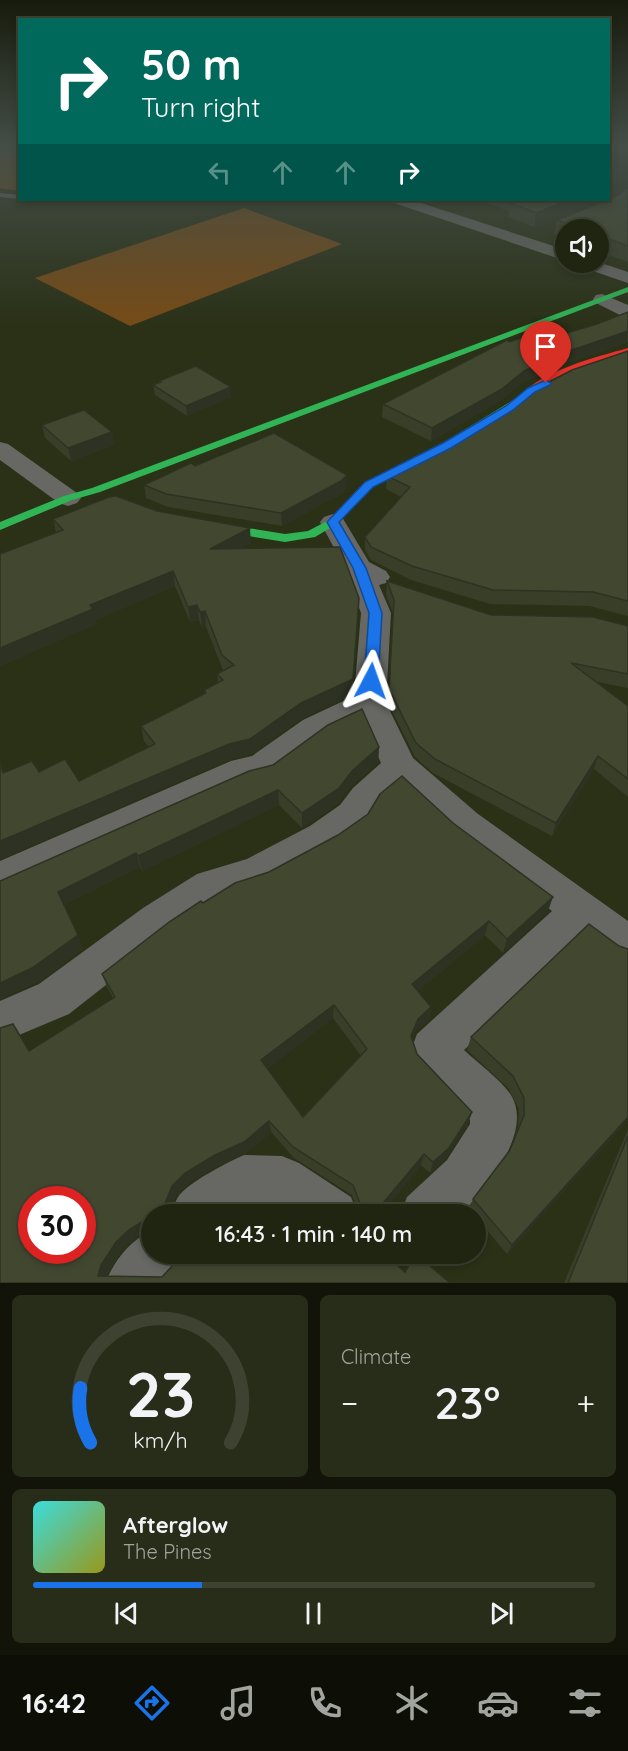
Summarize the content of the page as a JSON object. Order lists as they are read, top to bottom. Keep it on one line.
{"page":{"turn":["50 m","Turn right"],"limit":"30","trip":"16:43 · 1 min · 140 m","tile":"Climate","heat":["−","23°","+"],"song":["Afterglow","The Pines"],"tabs":"16:42","gauge":["23","km/h"]}}
